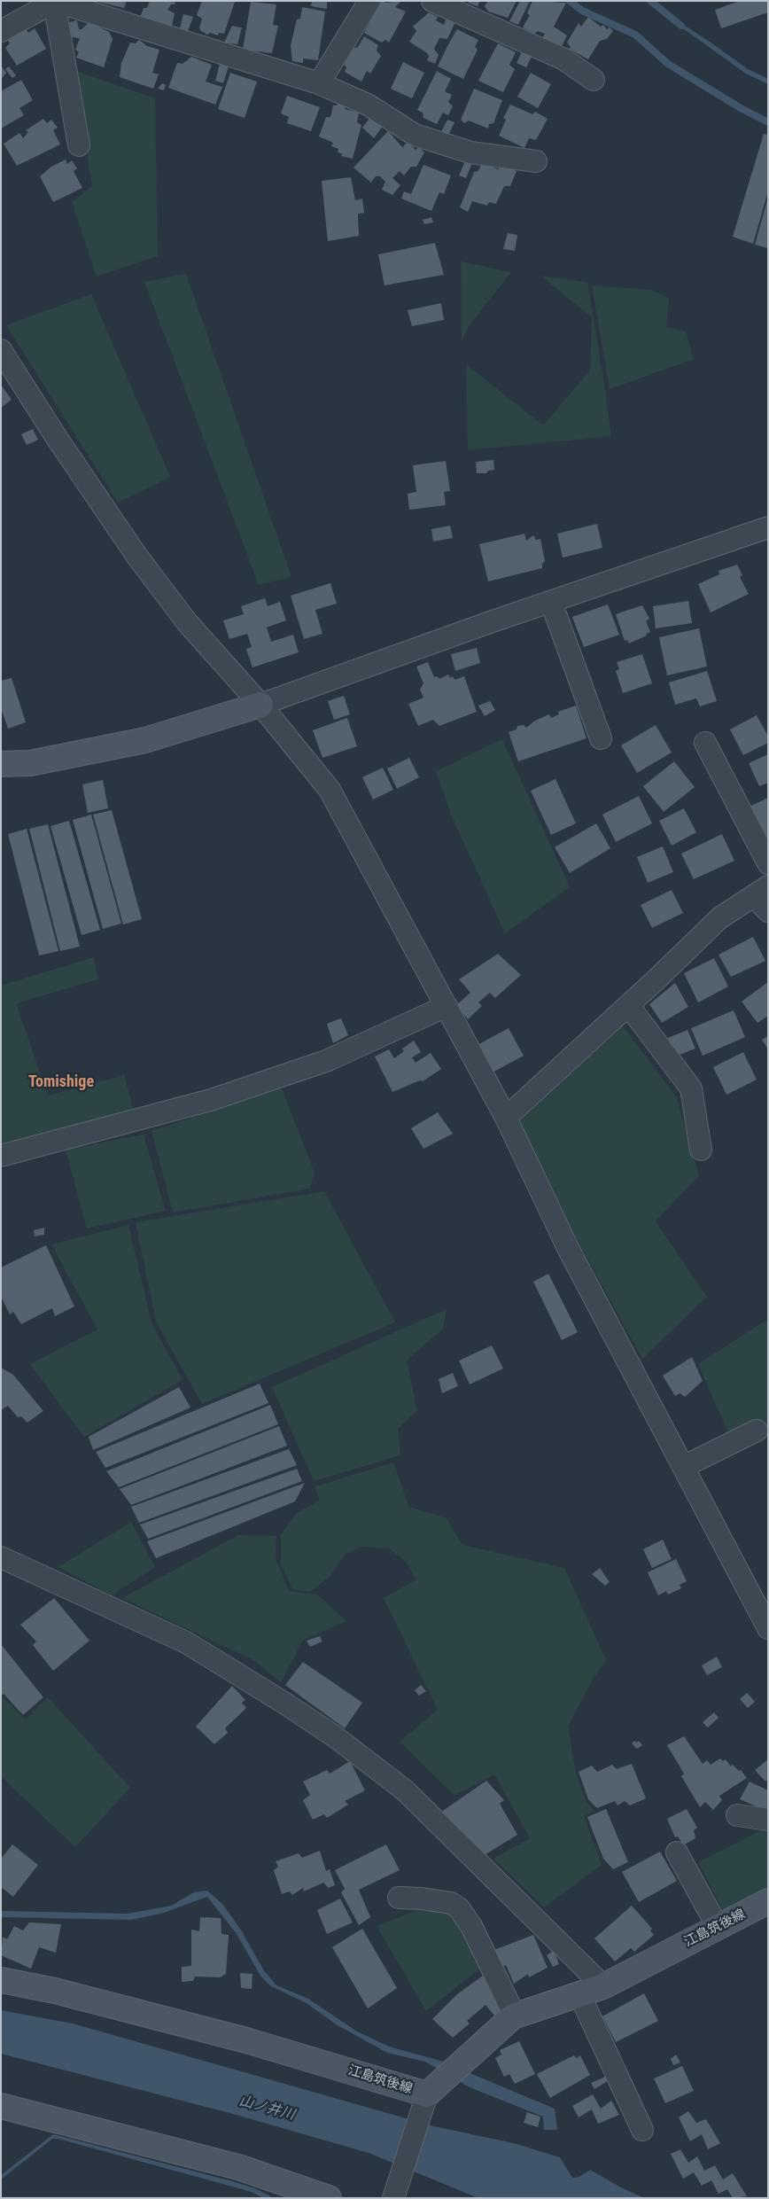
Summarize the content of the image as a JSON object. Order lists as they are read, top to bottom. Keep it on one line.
{"streets":{"main road":["江島筑後線"]},"districts":["Tomishige"],"water":["山ノ井川"]}
